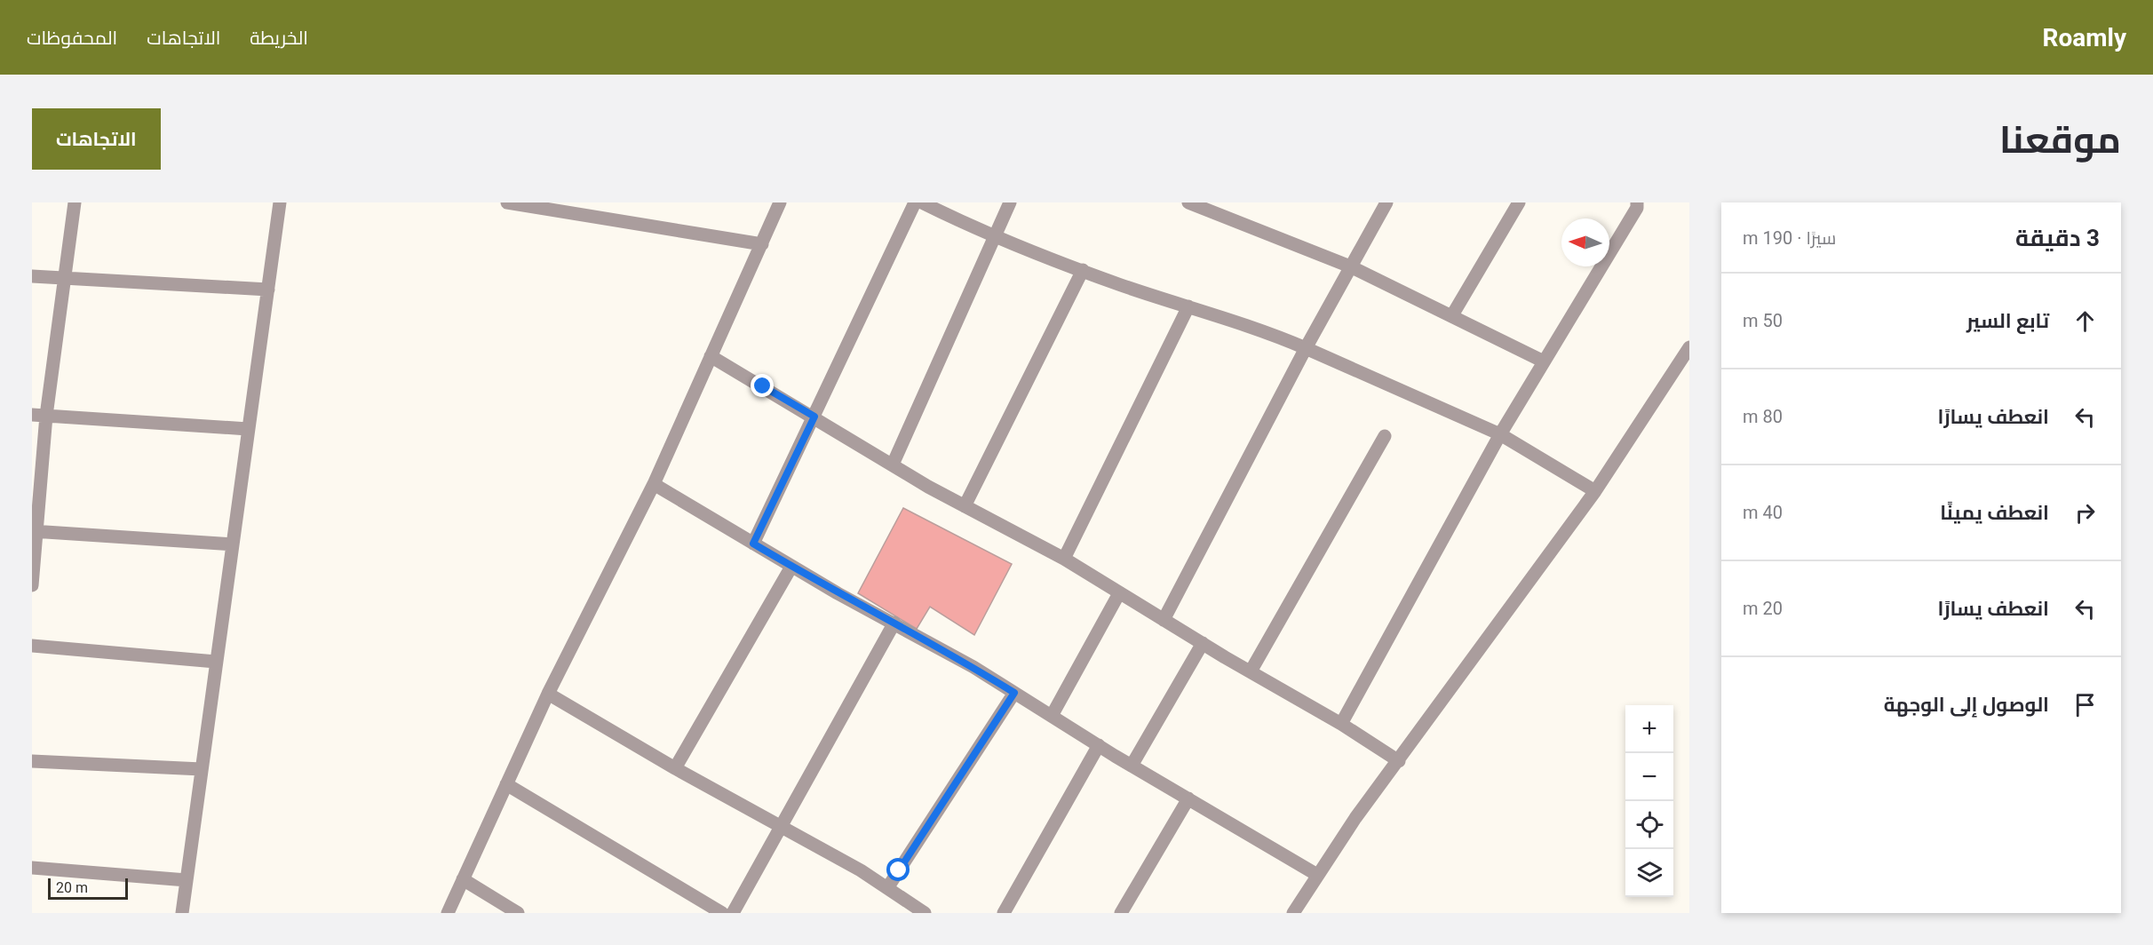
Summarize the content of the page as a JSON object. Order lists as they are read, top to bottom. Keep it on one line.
{"scale_bar":"20 m","north":"left","page":{"header":"Roamly","nav":["الخريطة","الاتجاهات","المحفوظات"],"title":"موقعنا","buttons":"الاتجاهات","heading":["3 دقيقة","سيرًا · 190 m"],"list":[["تابع السير","50 m"],["انعطف يسارًا","80 m"],["انعطف يمينًا","40 m"],["انعطف يسارًا","20 m"],"الوصول إلى الوجهة"],"map_buttons":["+","−"],"scale":"20 m"}}
